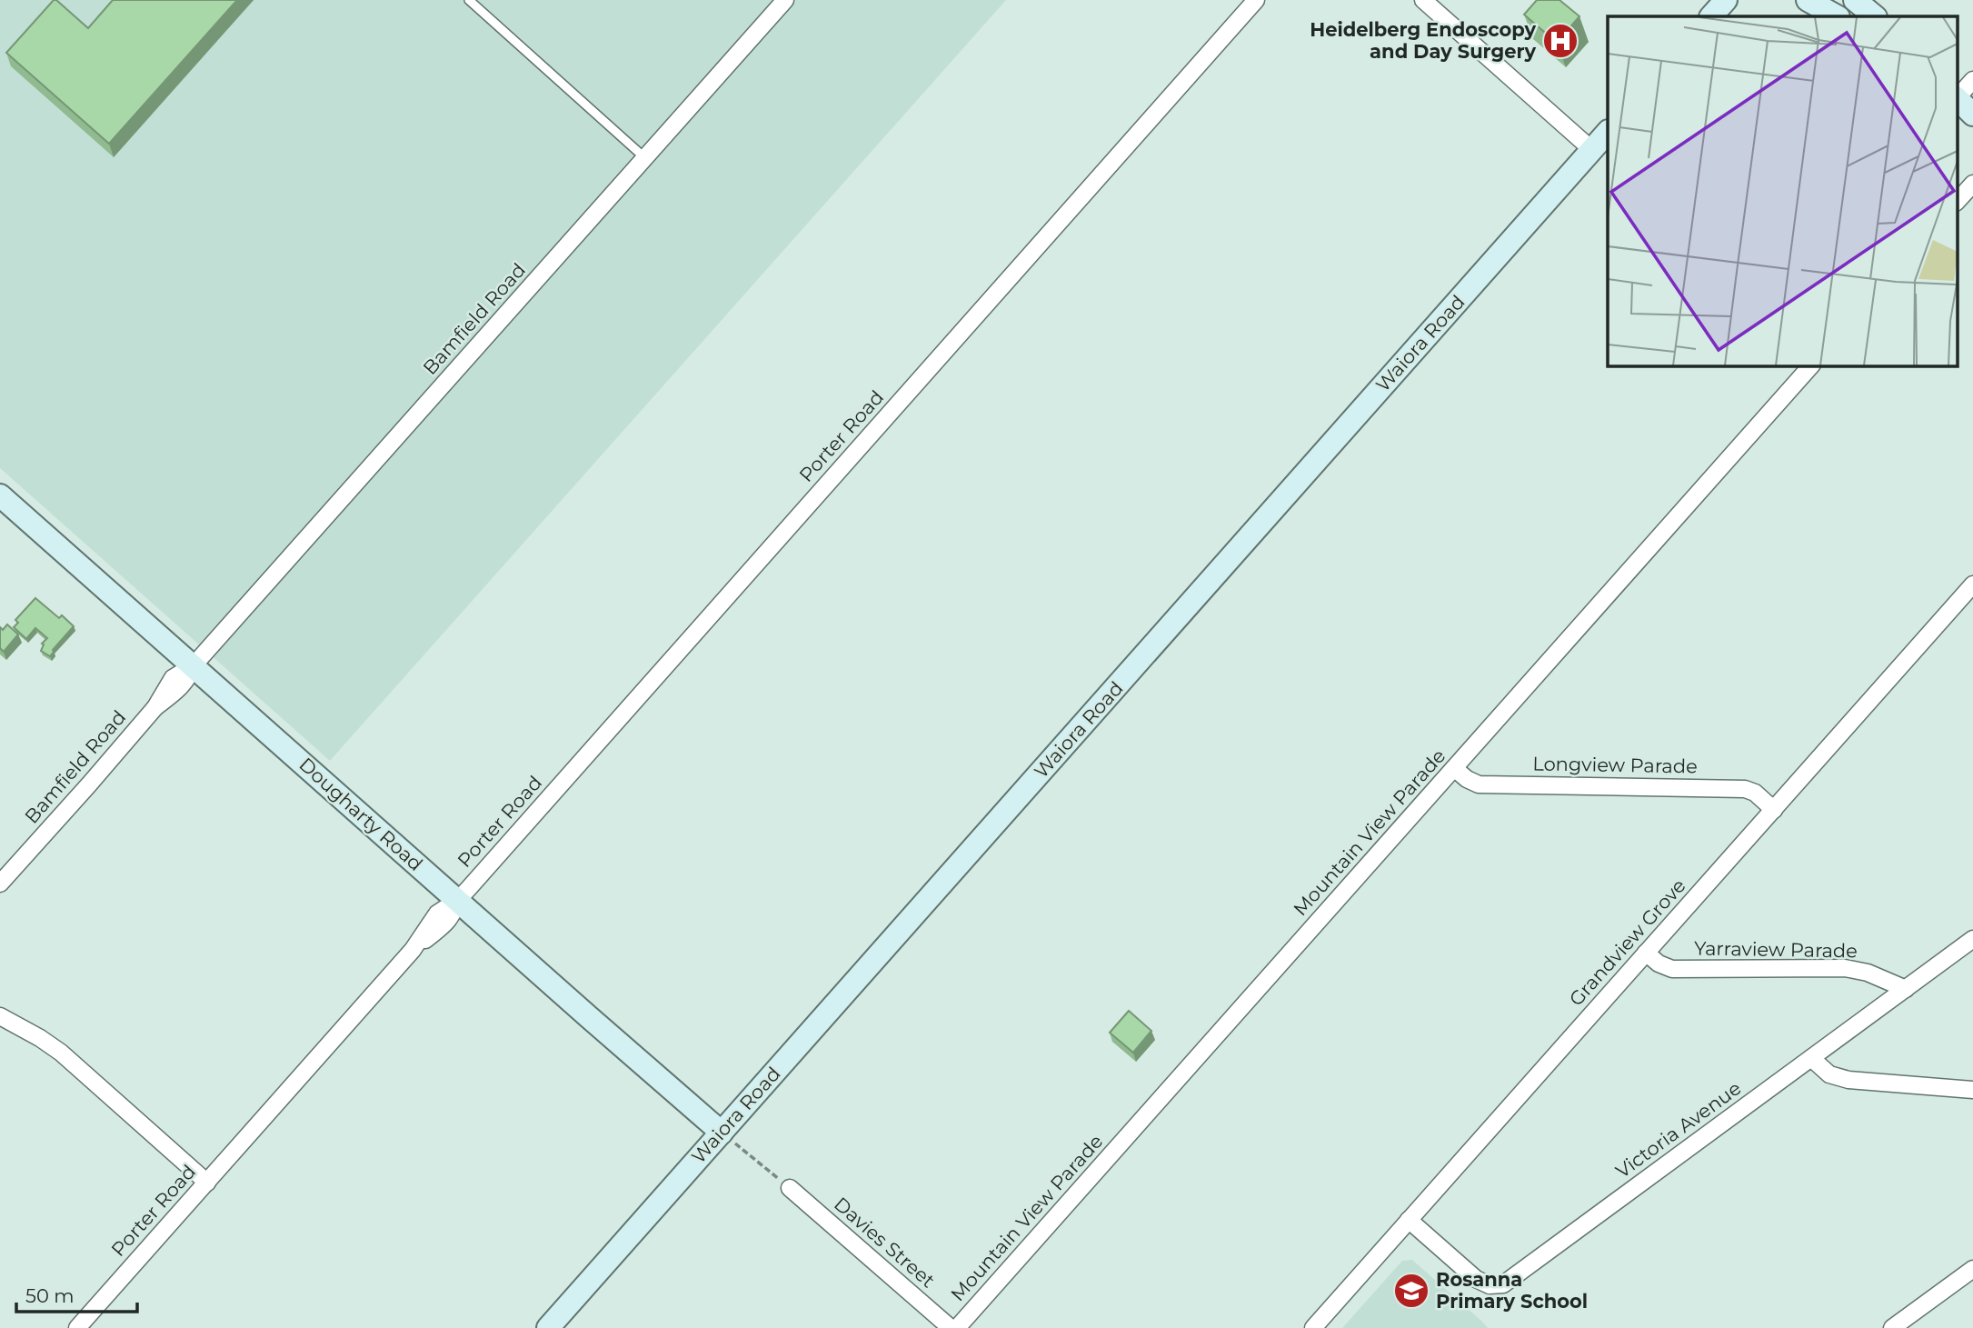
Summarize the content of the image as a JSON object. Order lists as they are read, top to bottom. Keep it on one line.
{"streets":{"main road":["Waiora Road","Dougharty Road"],"street":["Bamfield Road","Porter Road","Longview Parade","Mountain View Parade","Grandview Grove","Yarraview Parade","Victoria Avenue","Davies Street"]},"crossings":[["Bamfield Road","Dougharty Road"],["Waiora Road","Dougharty Road"],["Porter Road","Dougharty Road"],["Longview Parade","Mountain View Parade"],["Longview Parade","Grandview Grove"],["Grandview Grove","Yarraview Parade"],["Grandview Grove","Victoria Avenue"],["Yarraview Parade","Victoria Avenue"]],"places":{"hospital":["Heidelberg Endoscopy and Day Surgery"],"school or university":["Rosanna Primary School"]},"scale_bar":"50 m"}
